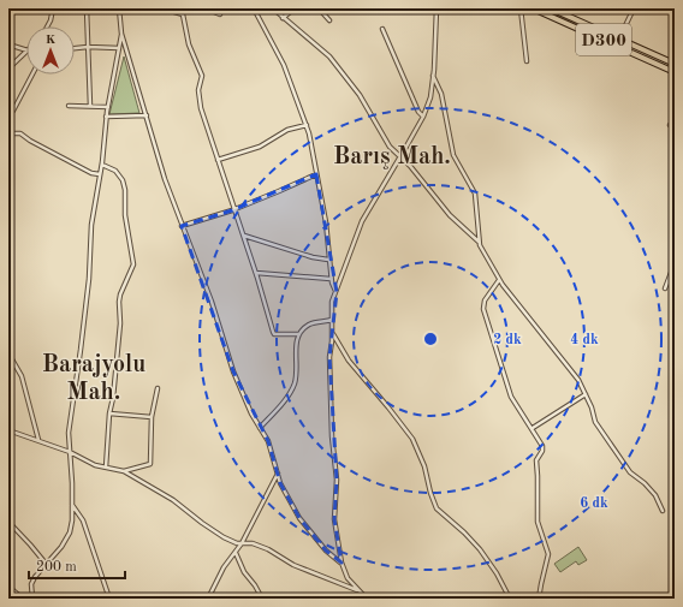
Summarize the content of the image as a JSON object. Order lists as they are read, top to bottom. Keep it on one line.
{"streets":{"highway":["D300"]},"districts":["Barış Mah.","Barajyolu Mah."],"scale_bar":"200 m","north":"top","rings":["2 dk","4 dk","6 dk"]}
